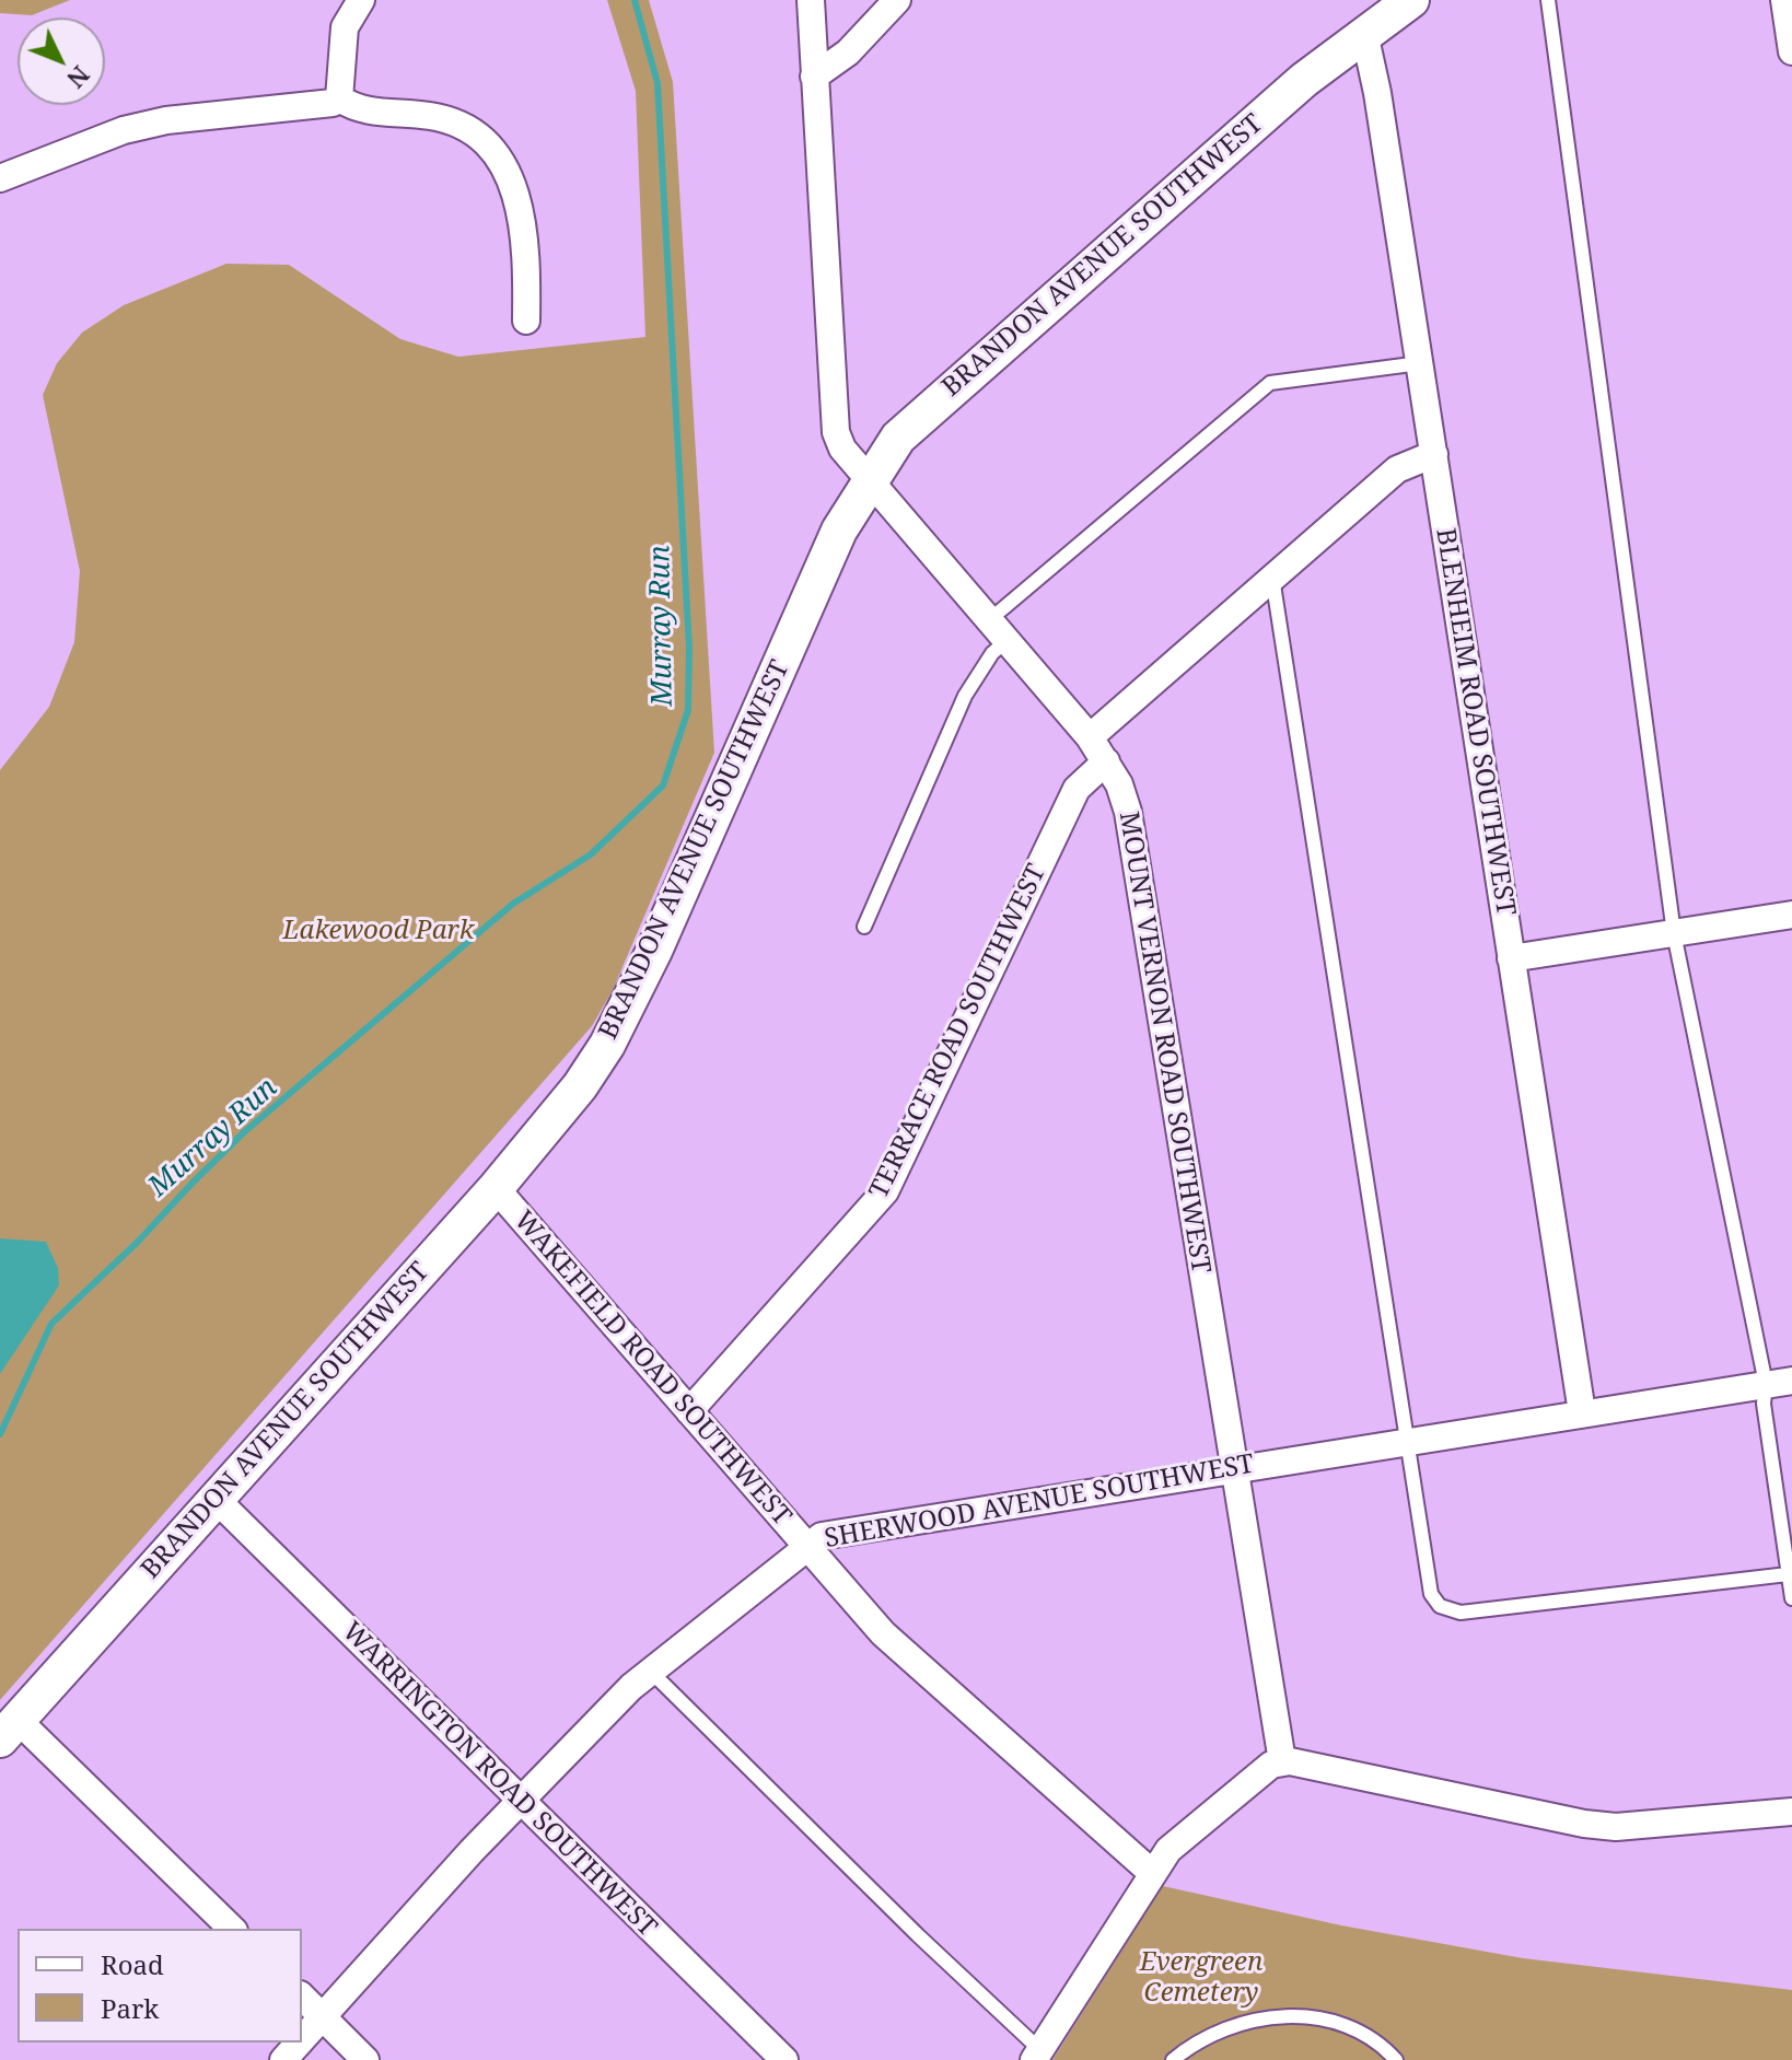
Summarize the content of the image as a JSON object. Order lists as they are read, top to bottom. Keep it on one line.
{"streets":{"main road":["BRANDON AVENUE SOUTHWEST"],"street":["BLENHEIM ROAD SOUTHWEST","TERRACE ROAD SOUTHWEST","MOUNT VERNON ROAD SOUTHWEST","WAKEFIELD ROAD SOUTHWEST","SHERWOOD AVENUE SOUTHWEST","WARRINGTON ROAD SOUTHWEST"]},"crossings":[["BRANDON AVENUE SOUTHWEST","BLENHEIM ROAD SOUTHWEST"],["BRANDON AVENUE SOUTHWEST","MOUNT VERNON ROAD SOUTHWEST"],["BRANDON AVENUE SOUTHWEST","WAKEFIELD ROAD SOUTHWEST"],["BRANDON AVENUE SOUTHWEST","WARRINGTON ROAD SOUTHWEST"],["BLENHEIM ROAD SOUTHWEST","SHERWOOD AVENUE SOUTHWEST"],["TERRACE ROAD SOUTHWEST","MOUNT VERNON ROAD SOUTHWEST"],["TERRACE ROAD SOUTHWEST","WAKEFIELD ROAD SOUTHWEST"],["MOUNT VERNON ROAD SOUTHWEST","SHERWOOD AVENUE SOUTHWEST"],["WAKEFIELD ROAD SOUTHWEST","SHERWOOD AVENUE SOUTHWEST"],["SHERWOOD AVENUE SOUTHWEST","WARRINGTON ROAD SOUTHWEST"]],"water":["Murray Run"],"parks":["Lakewood Park","Evergreen Cemetery"],"legend":["Road","Park"],"north":"bottom right"}
